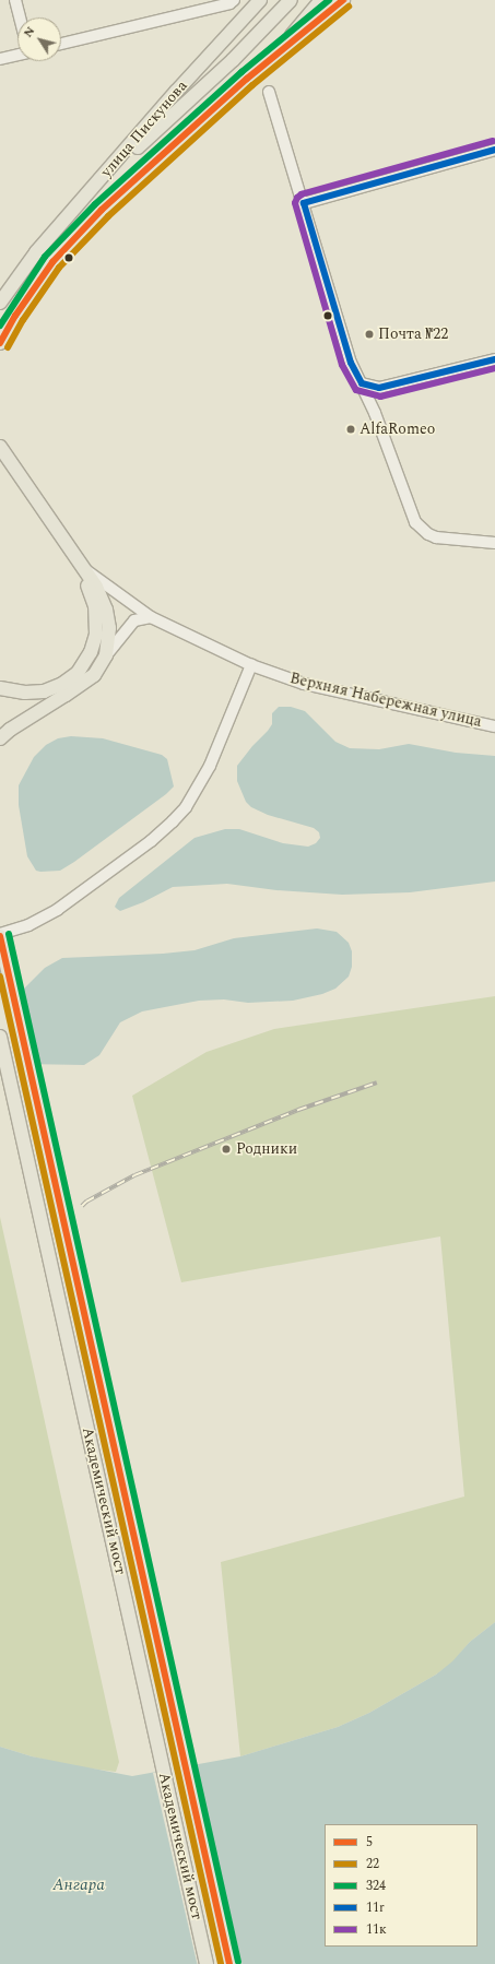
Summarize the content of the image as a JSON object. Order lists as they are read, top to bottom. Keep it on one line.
{"streets":{"main road":["улица Пискунова","Академический мост"],"street":["Верхняя Набережная улица"]},"water":["Ангара"],"places":["Почта №22","AlfaRomeo","Родники"],"lines":["transit line 5","transit line 324","transit line 22","transit line 11к","transit line 11r"],"legend":["5","22","324","11r","11к"],"north":"top left"}
